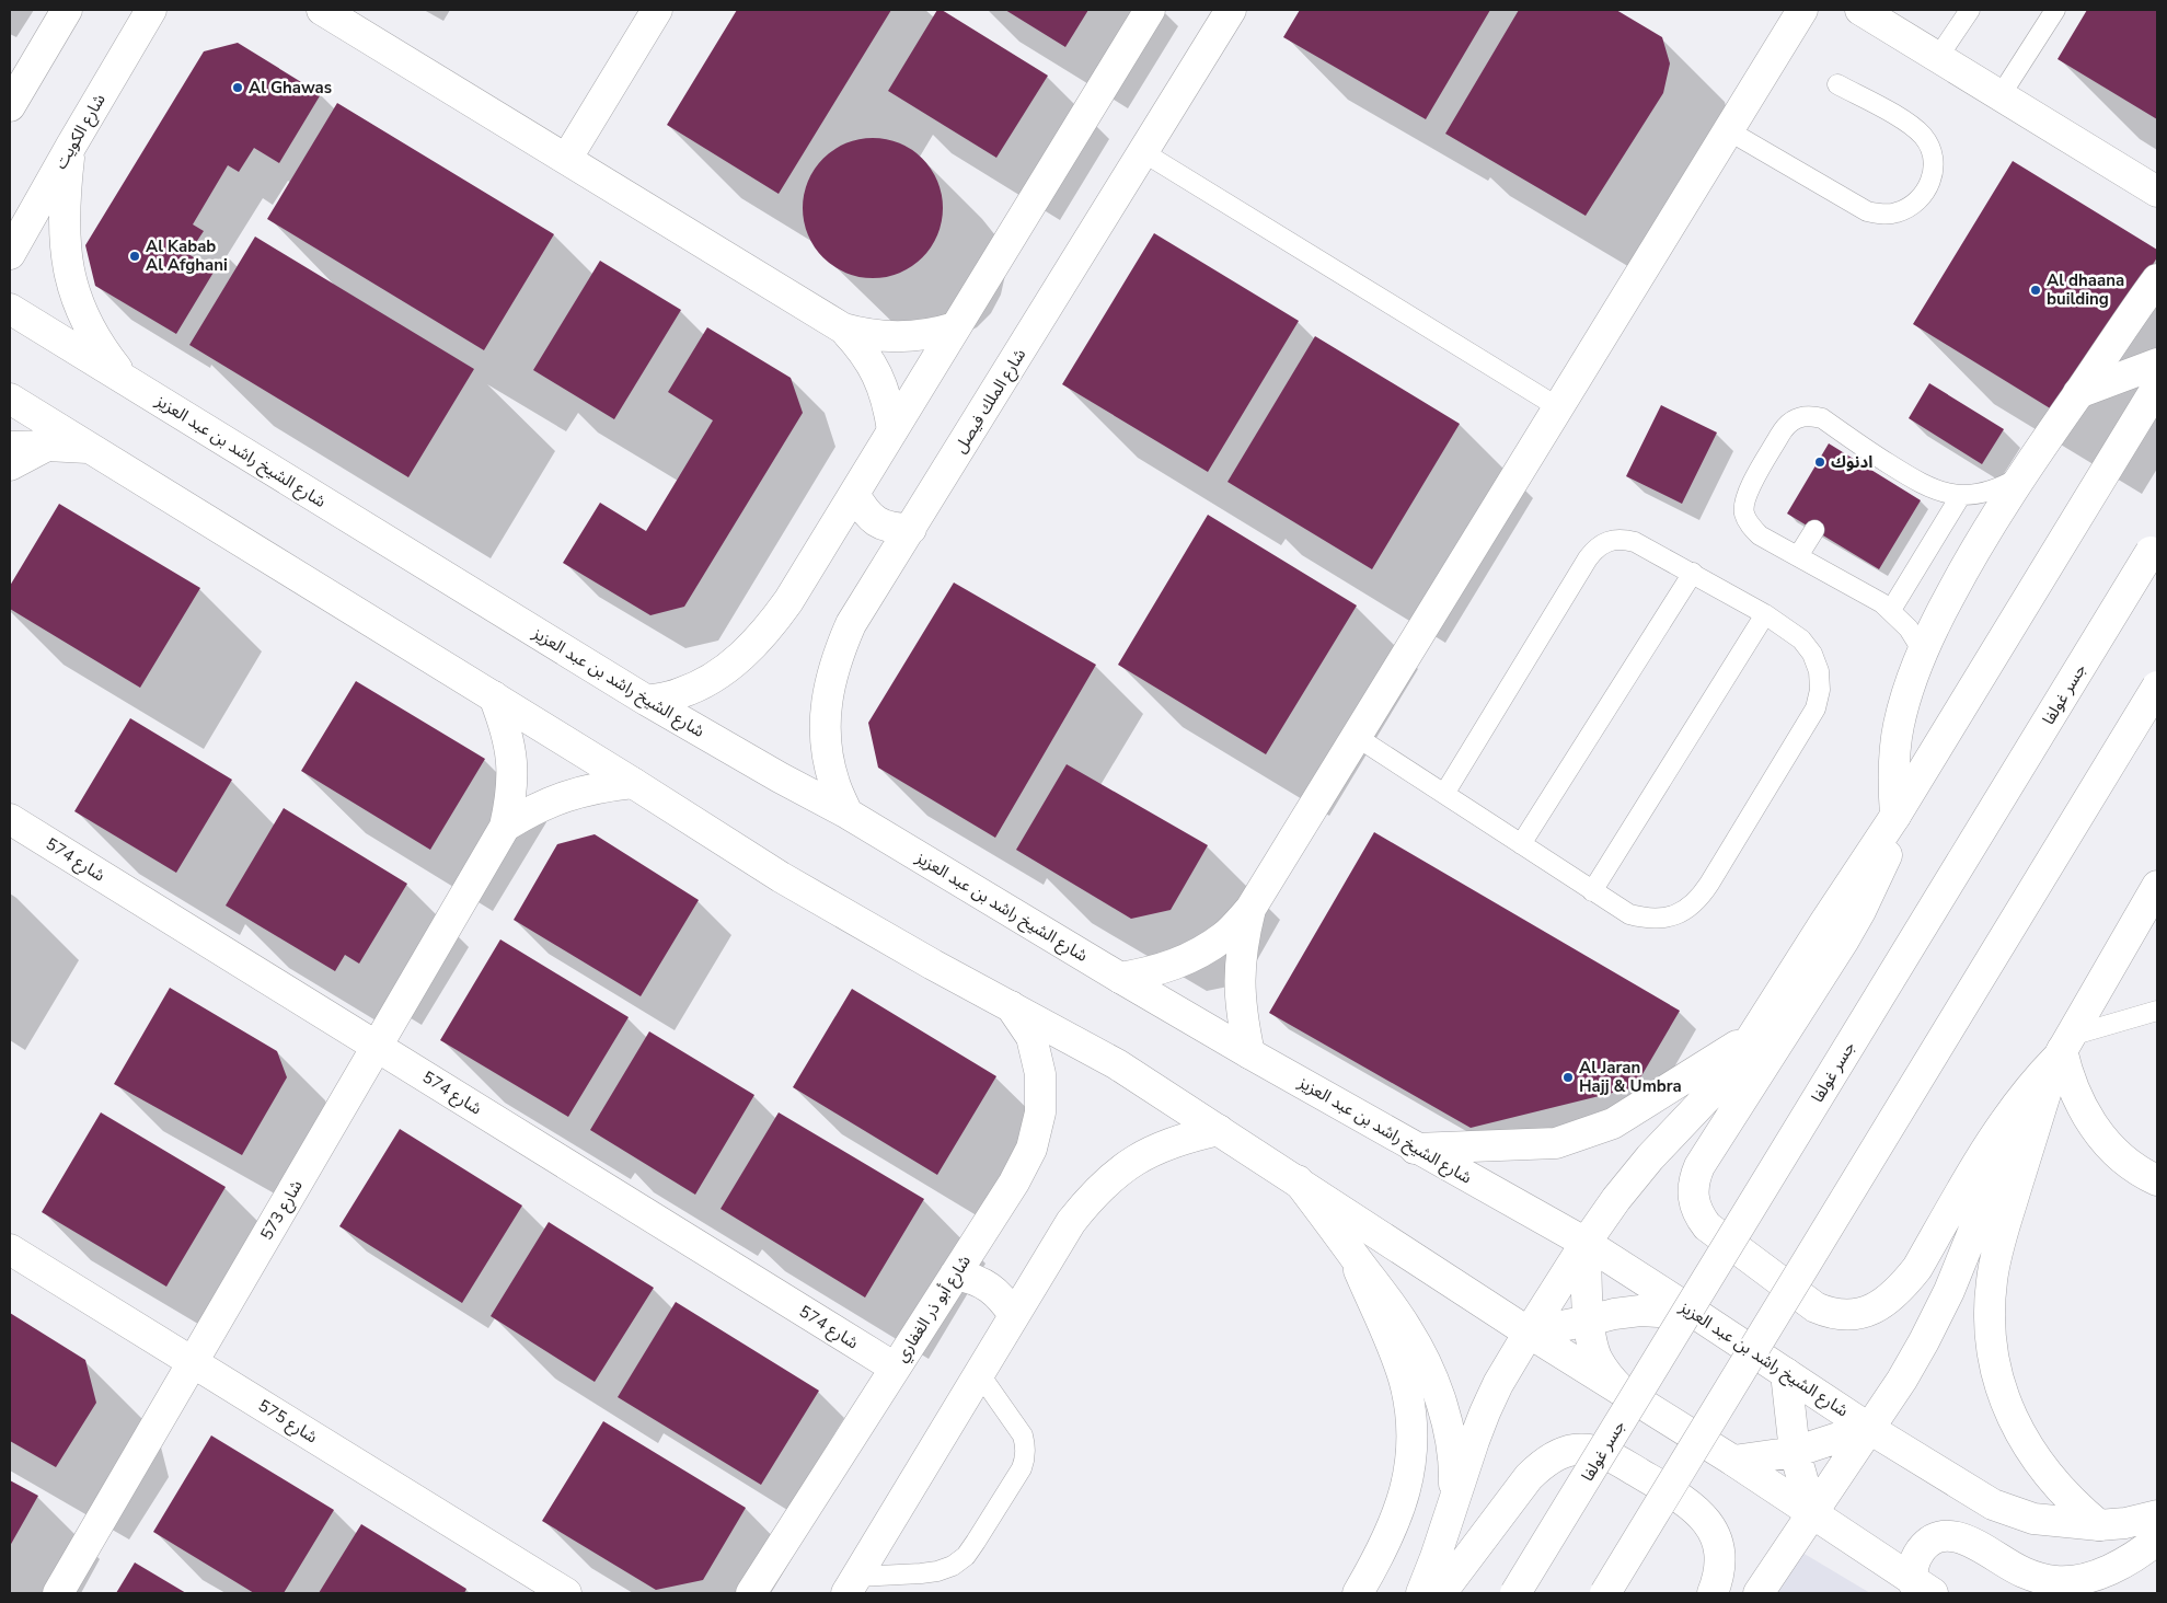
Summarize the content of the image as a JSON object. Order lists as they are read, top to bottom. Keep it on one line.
{"streets":{"main road":["شارع الكويت","شارع الملك فيصل","شارع الشيخ راشد بن عبد العزيز","جسر غولفا","شارع 574","شارع 573","شارع أبو ذر الغفاري","شارع 575"]},"crossings":[["شارع الملك فيصل","شارع الشيخ راشد بن عبد العزيز"],["شارع 574","شارع 573"],["شارع 574","شارع أبو ذر الغفاري"],["شارع 573","شارع 575"]],"places":["Al Ghawas","Al Kabab Al Afghani","Al dhaana building","ادنوك","Al Jaran Hajj & Umbra"]}
